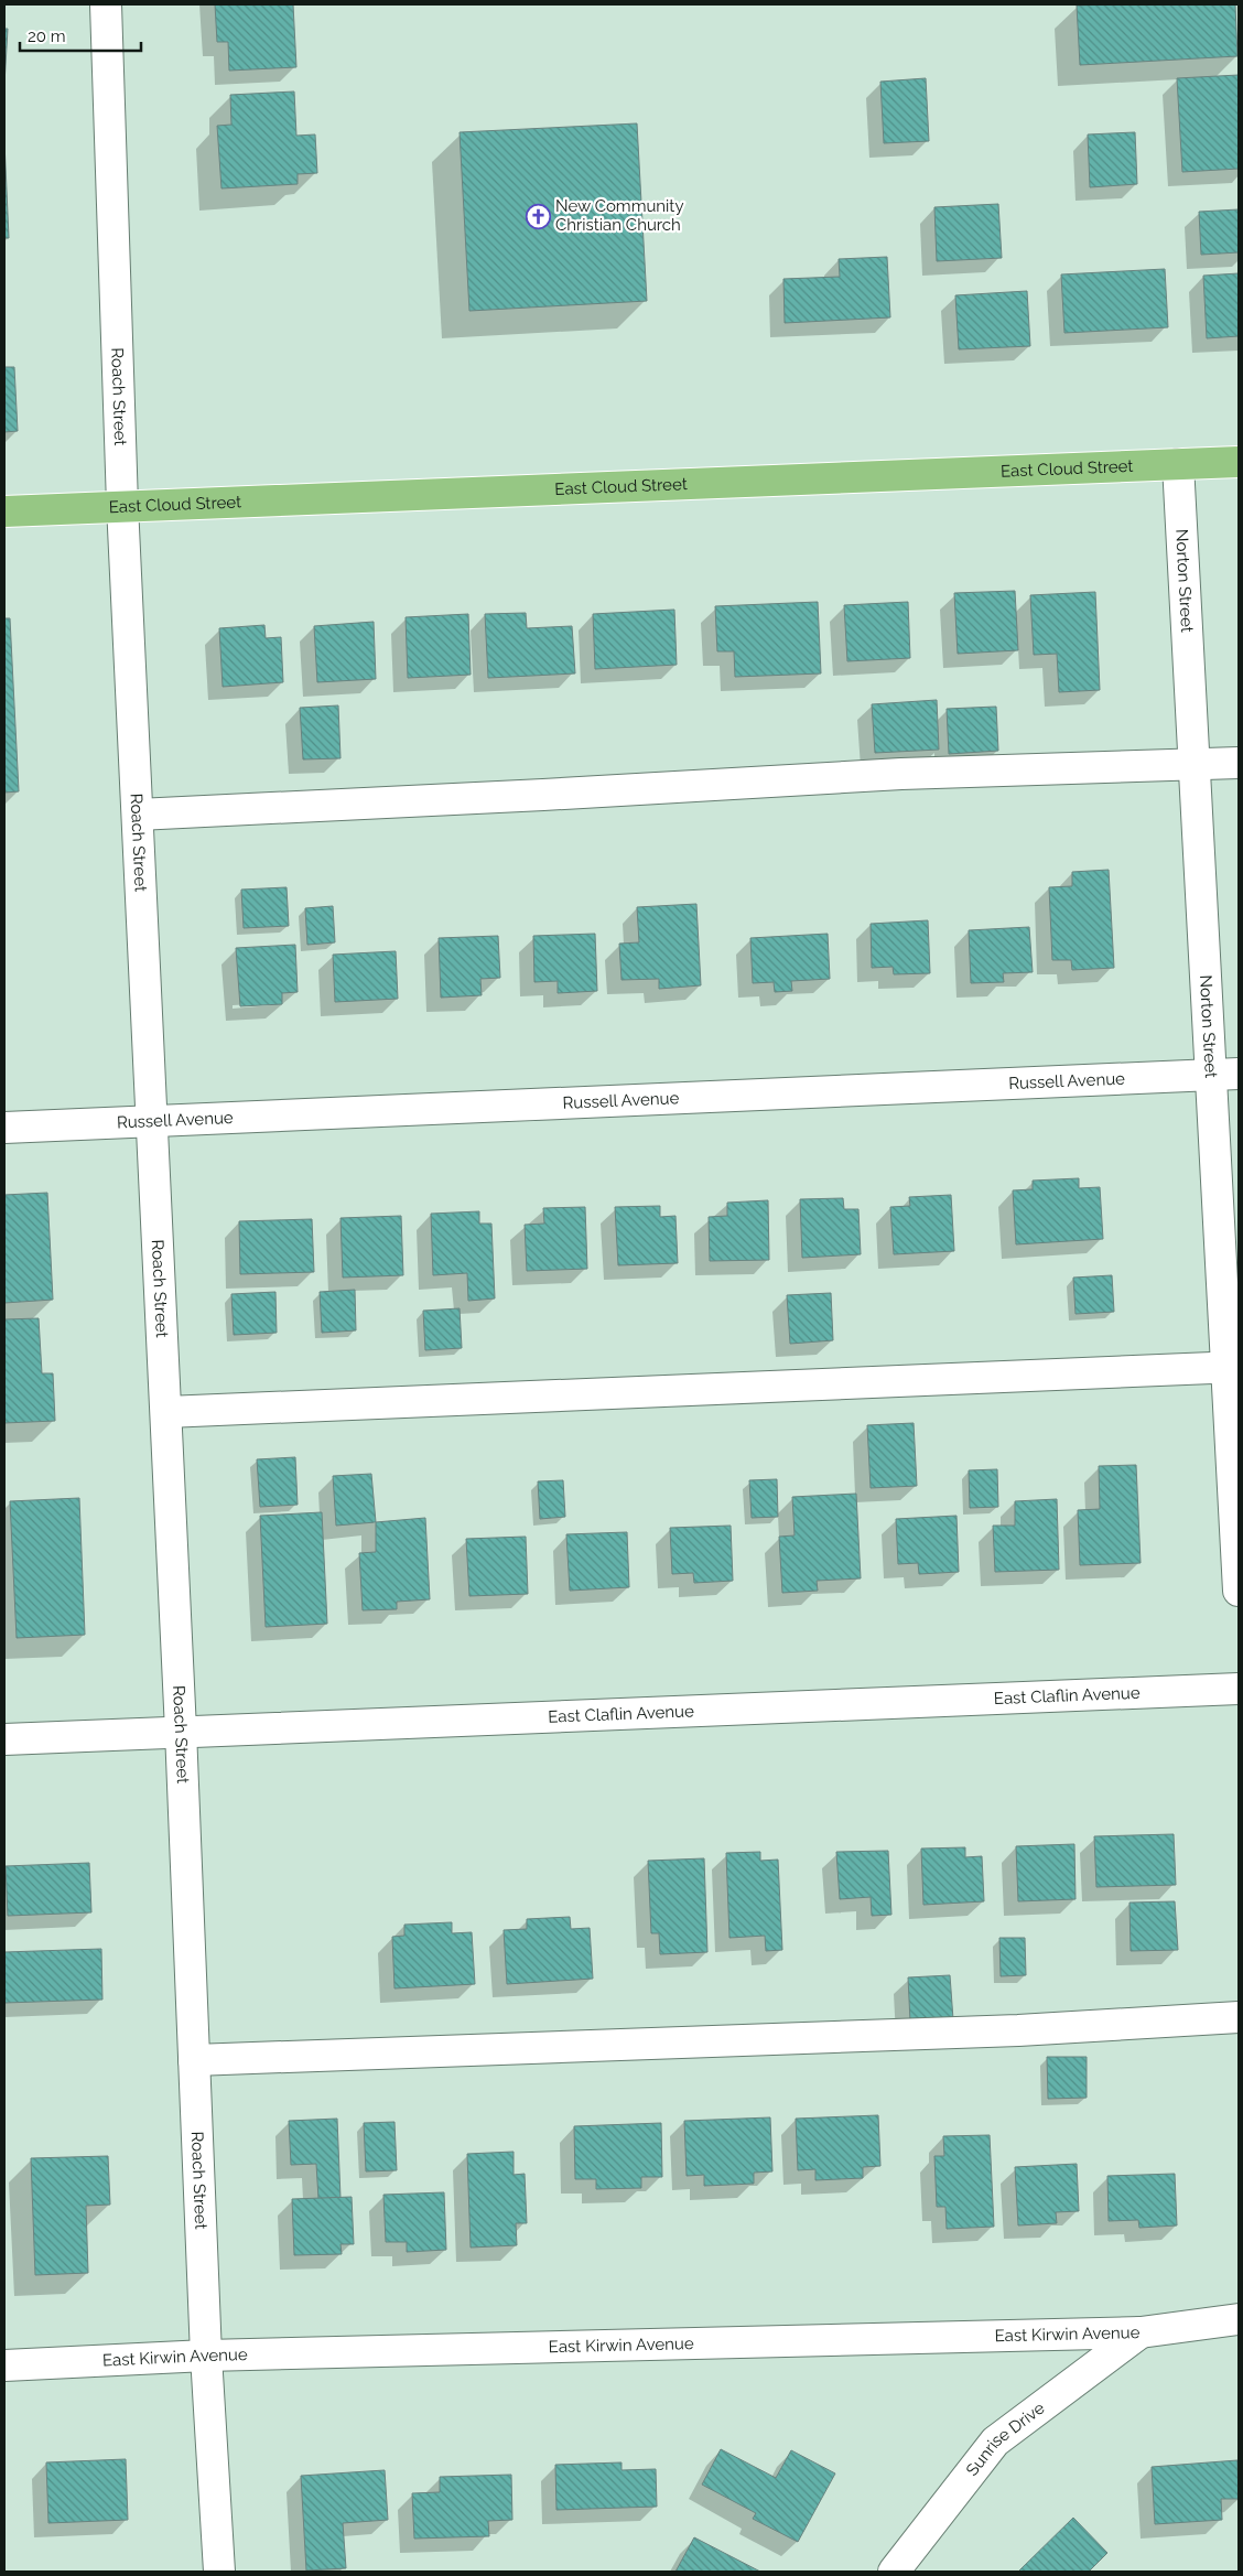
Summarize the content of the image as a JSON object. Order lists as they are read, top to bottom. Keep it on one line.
{"streets":{"main road":["East Cloud Street"],"street":["Roach Street","Norton Street","Russell Avenue","East Claflin Avenue","East Kirwin Avenue","Sunrise Drive"]},"crossings":[["Roach Street","East Cloud Street"],["Roach Street","Russell Avenue"],["Roach Street","East Claflin Avenue"],["Roach Street","East Kirwin Avenue"],["East Cloud Street","Norton Street"],["Norton Street","Russell Avenue"],["East Kirwin Avenue","Sunrise Drive"]],"places":{"church":["New Community Christian Church"]},"scale_bar":"20 m"}
